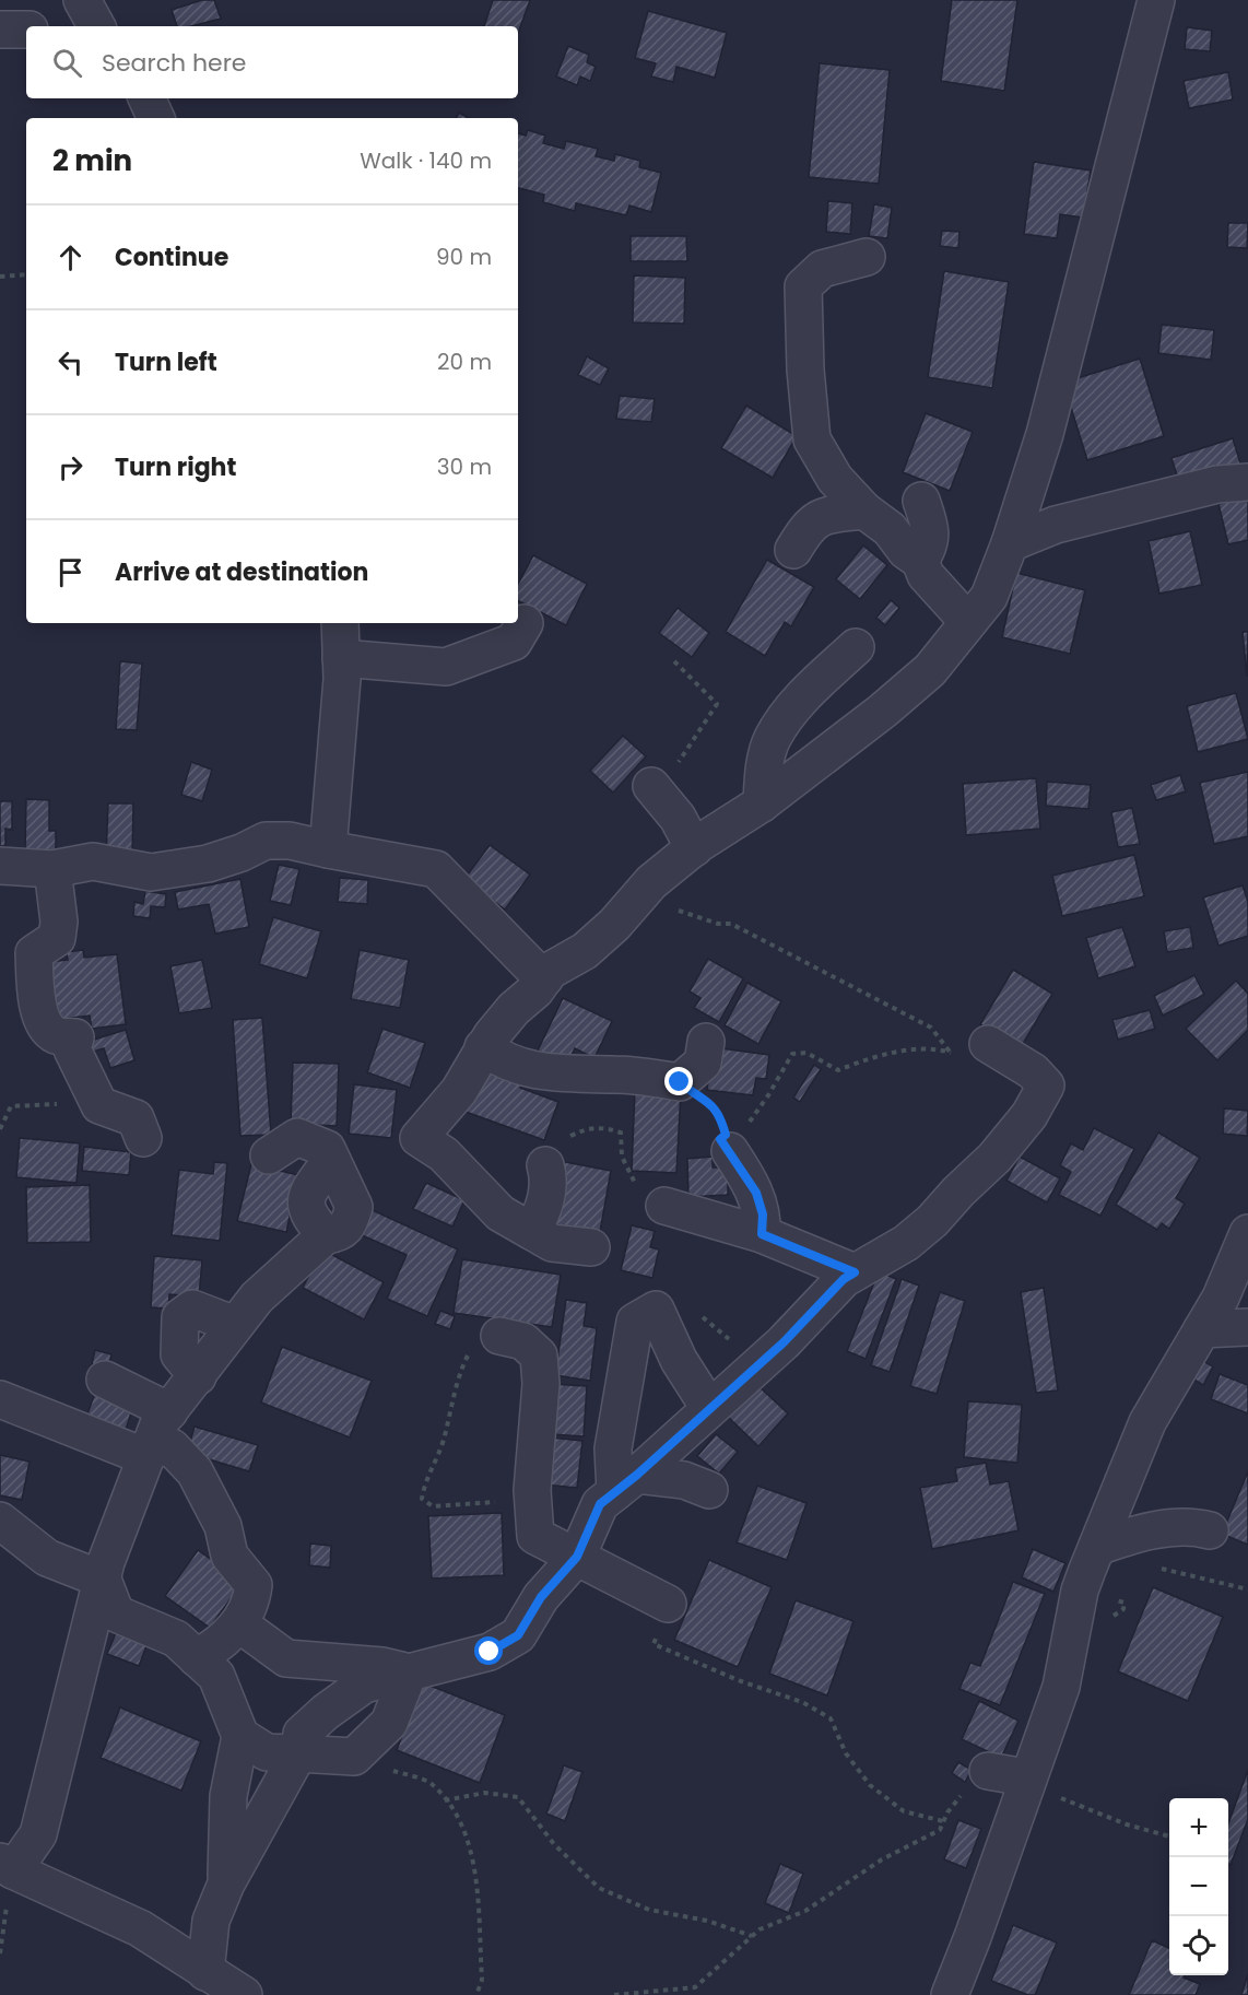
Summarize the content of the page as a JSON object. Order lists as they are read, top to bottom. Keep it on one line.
{"page":{"search":"Search here","heading":["2 min","Walk · 140 m"],"list":[["Continue","90 m"],["Turn left","20 m"],["Turn right","30 m"],"Arrive at destination"],"map_buttons":["+","−"]}}
